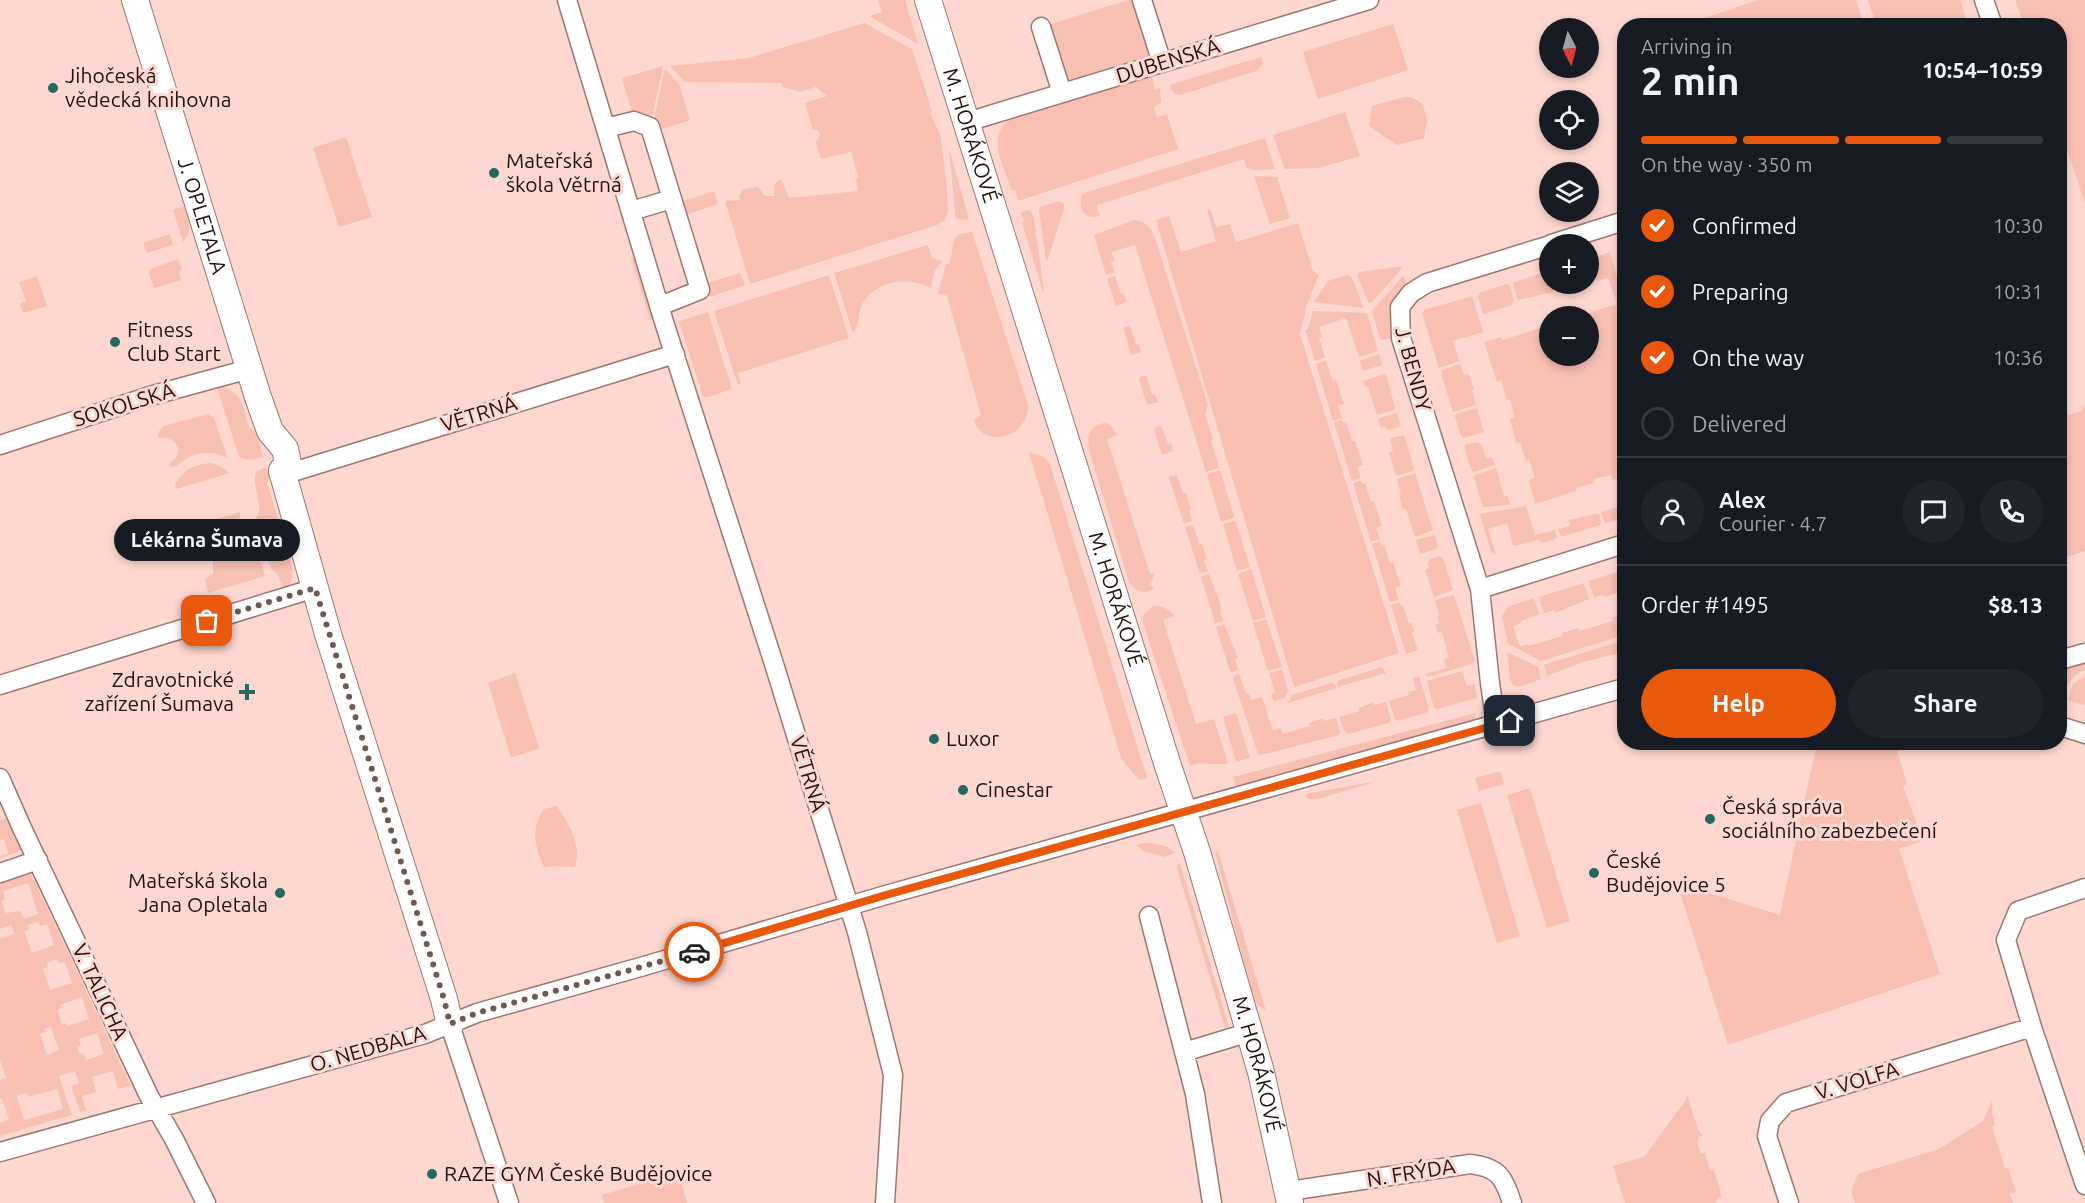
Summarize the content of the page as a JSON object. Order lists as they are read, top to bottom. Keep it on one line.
{"streets":{"street":["DUBENSKÁ","M. HORÁKOVÉ","J. OPLETALA","J. BENDY","SOKOLSKÁ","VĚTRNÁ","V. TALICHA","O. NEDBALA","V. VOLFA","N. FRÝDA"]},"crossings":[["DUBENSKÁ","M. HORÁKOVÉ"],["M. HORÁKOVÉ","O. NEDBALA"],["M. HORÁKOVÉ","N. FRÝDA"],["J. OPLETALA","SOKOLSKÁ"],["J. OPLETALA","VĚTRNÁ"],["J. OPLETALA","O. NEDBALA"],["J. BENDY","O. NEDBALA"],["VĚTRNÁ","O. NEDBALA"],["V. TALICHA","O. NEDBALA"]],"places":{"other":["Jihočeská vědecká knihovna","Mateřská škola Větrná","Fitness Club Start","Lékárna Šumava","Luxor","Cinestar","Česká správa sociálního zabezbečení","České Budějovice 5","Mateřská škola Jana Opletala","RAZE GYM České Budějovice"],"health":["Zdravotnické zařízení Šumava"]},"north":"bottom","page":{"map_buttons":["+","−"],"heading":["2 min","Arriving in","10:54–10:59"],"panel":["Alex","Courier · 4.7","Order #1495","$8.13"],"bar":"On the way · 350 m","list":[["Confirmed","10:30"],["Preparing","10:31"],["On the way","10:36"],"Delivered"],"bubble":"Lékárna Šumava","buttons":["Help","Share"]}}
